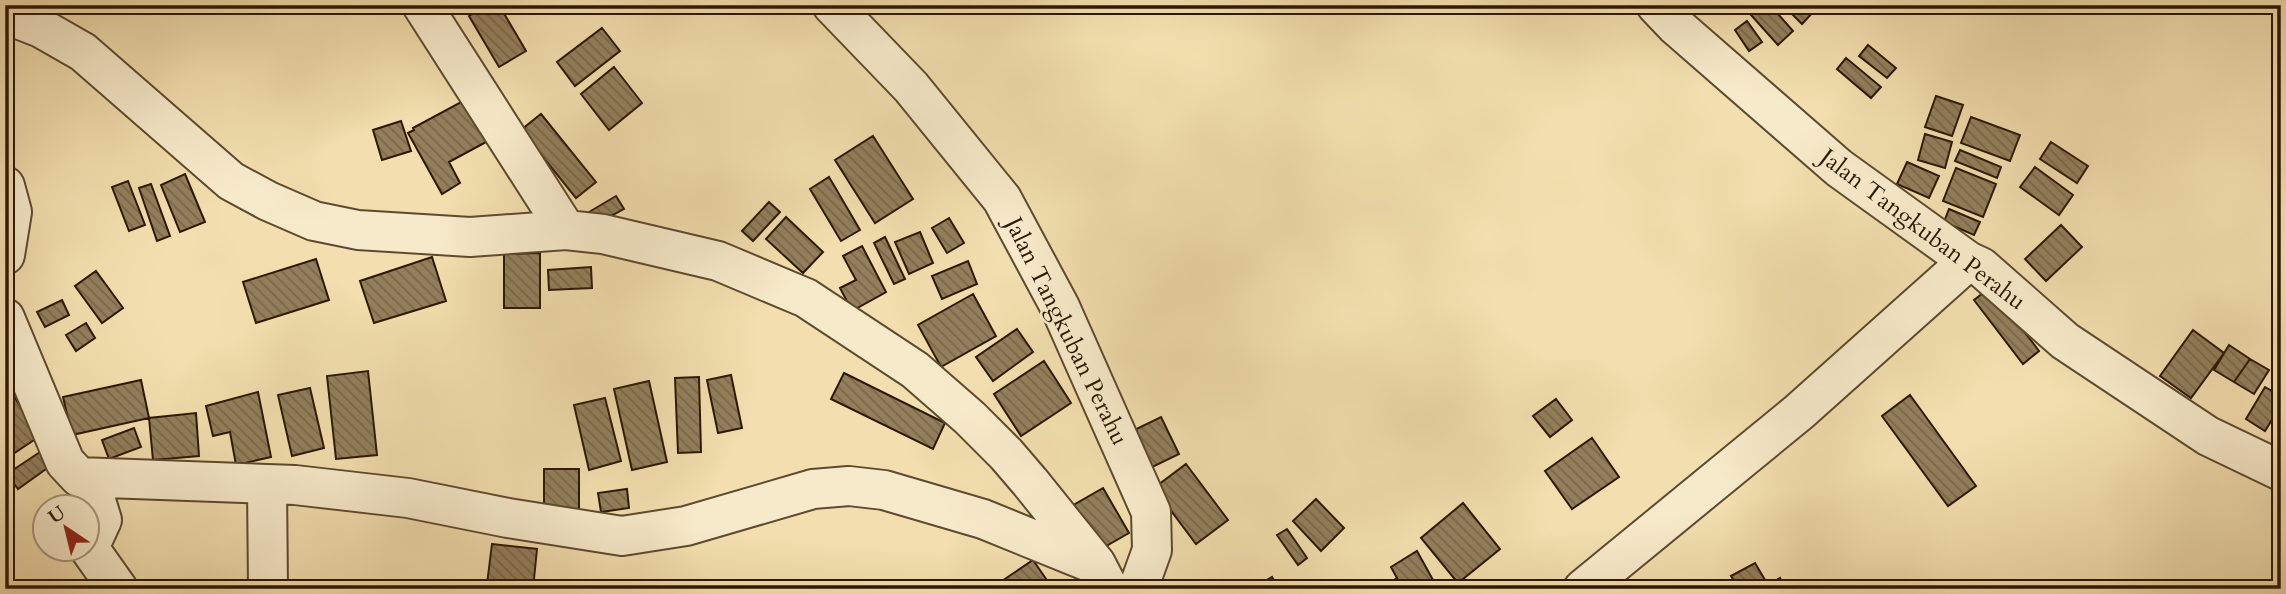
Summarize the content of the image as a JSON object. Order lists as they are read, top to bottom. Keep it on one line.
{"streets":{"street":["Jalan Tangkuban Perahu"]},"north":"top left"}
